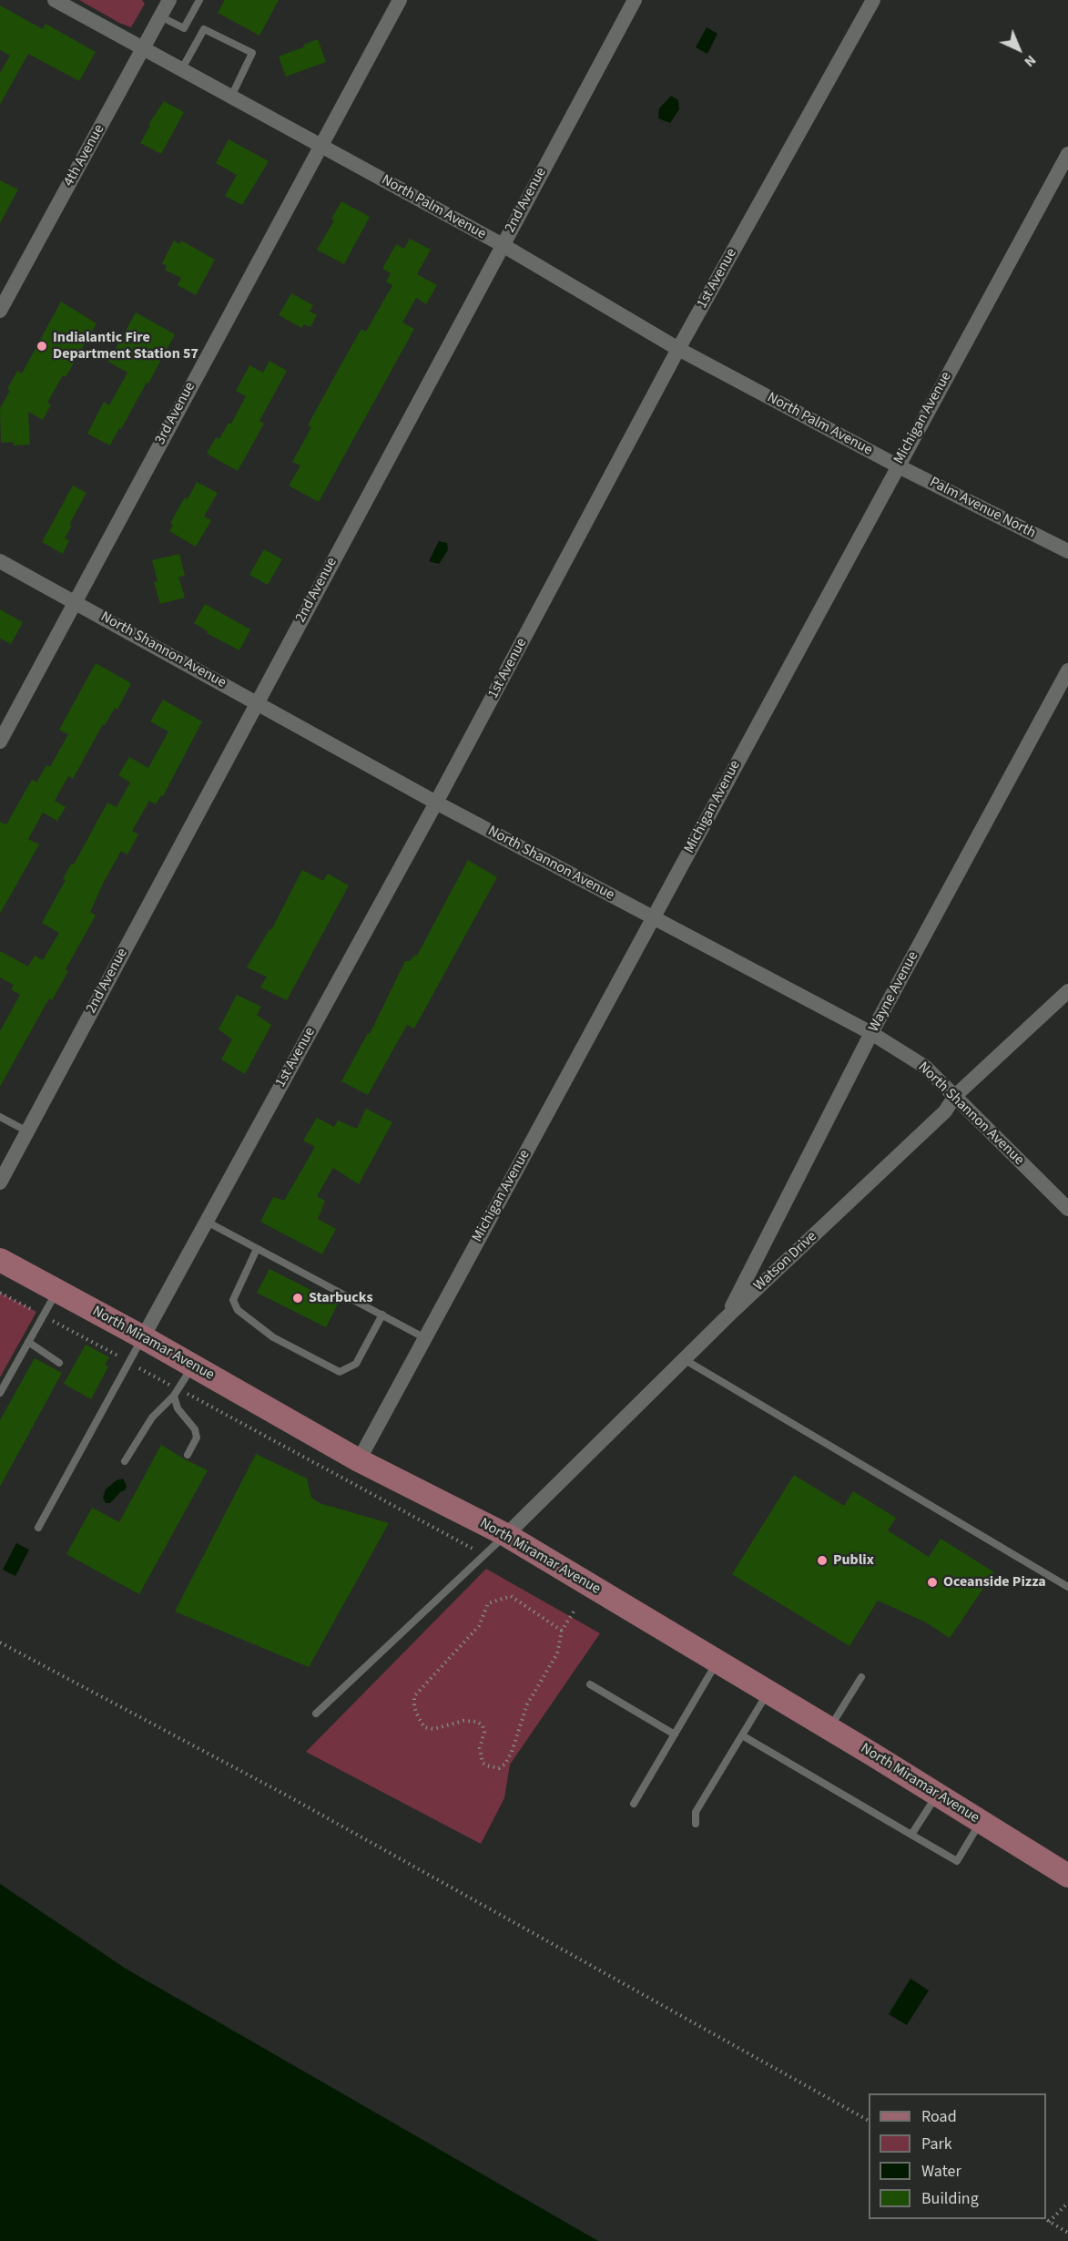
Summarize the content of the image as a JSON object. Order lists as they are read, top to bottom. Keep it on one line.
{"streets":{"main road":["North Miramar Avenue"],"street":["4th Avenue","2nd Avenue","North Palm Avenue","1st Avenue","3rd Avenue","Michigan Avenue","Palm Avenue North","North Shannon Avenue","Wayne Avenue","Watson Drive"]},"crossings":[["4th Avenue","North Palm Avenue"],["2nd Avenue","North Palm Avenue"],["2nd Avenue","North Shannon Avenue"],["North Palm Avenue","1st Avenue"],["North Palm Avenue","3rd Avenue"],["North Palm Avenue","Michigan Avenue"],["North Palm Avenue","Palm Avenue North"],["1st Avenue","North Shannon Avenue"],["1st Avenue","North Miramar Avenue"],["3rd Avenue","North Shannon Avenue"],["Michigan Avenue","Palm Avenue North"],["Michigan Avenue","North Shannon Avenue"],["Michigan Avenue","North Miramar Avenue"],["North Shannon Avenue","Wayne Avenue"],["North Shannon Avenue","Watson Drive"],["Wayne Avenue","Watson Drive"],["Watson Drive","North Miramar Avenue"]],"places":["Indialantic Fire Department Station 57","Starbucks","Publix","Oceanside Pizza"],"legend":["Road","Park","Water","Building"],"north":"bottom right"}
